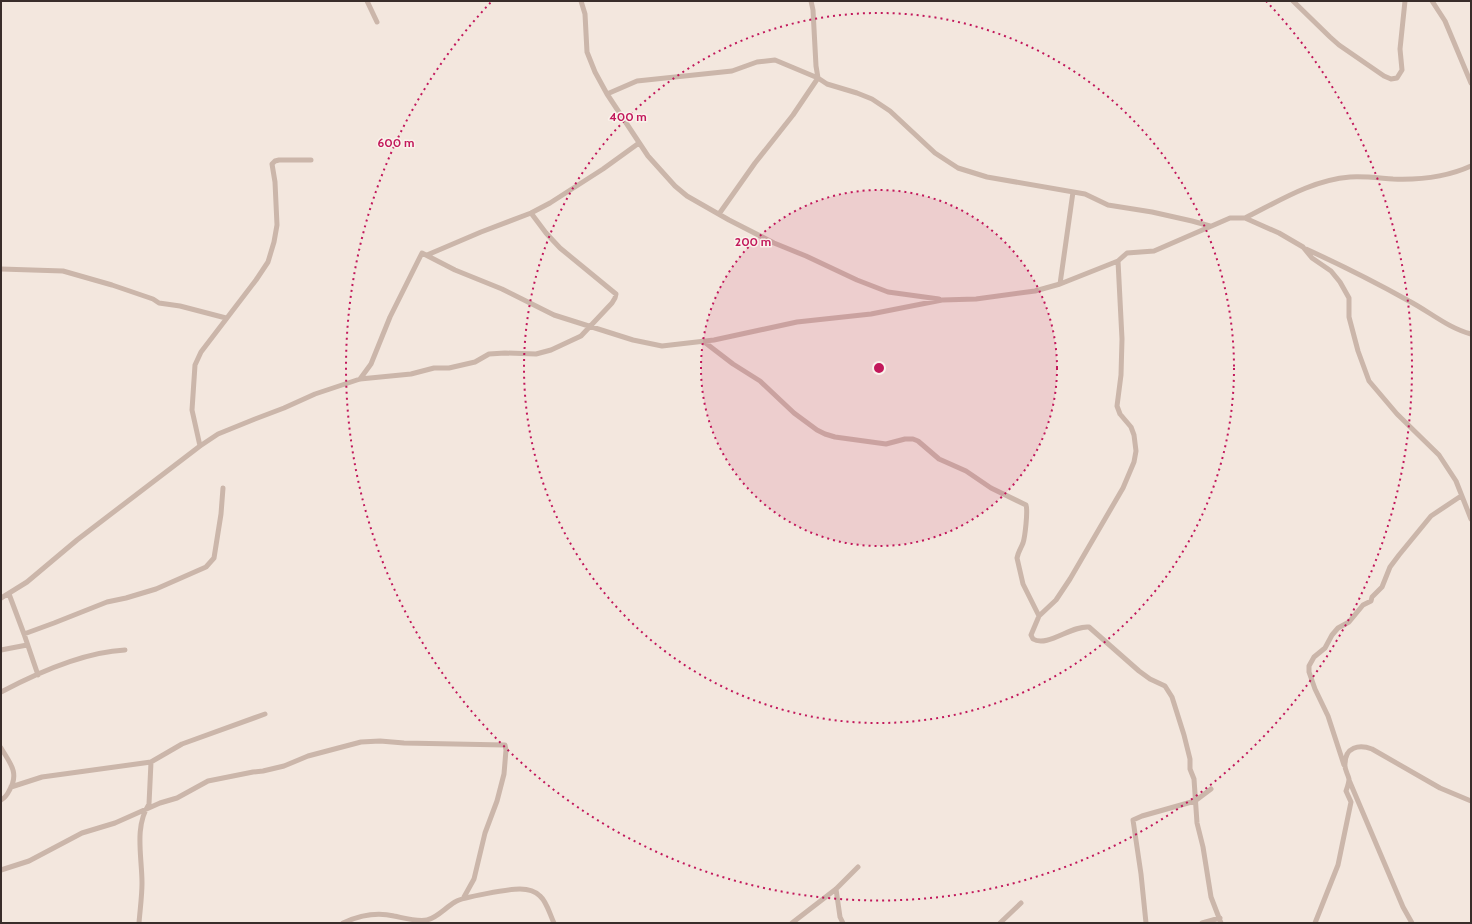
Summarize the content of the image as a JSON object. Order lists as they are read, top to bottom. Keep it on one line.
{"rings":["400 m","600 m","200 m"]}
